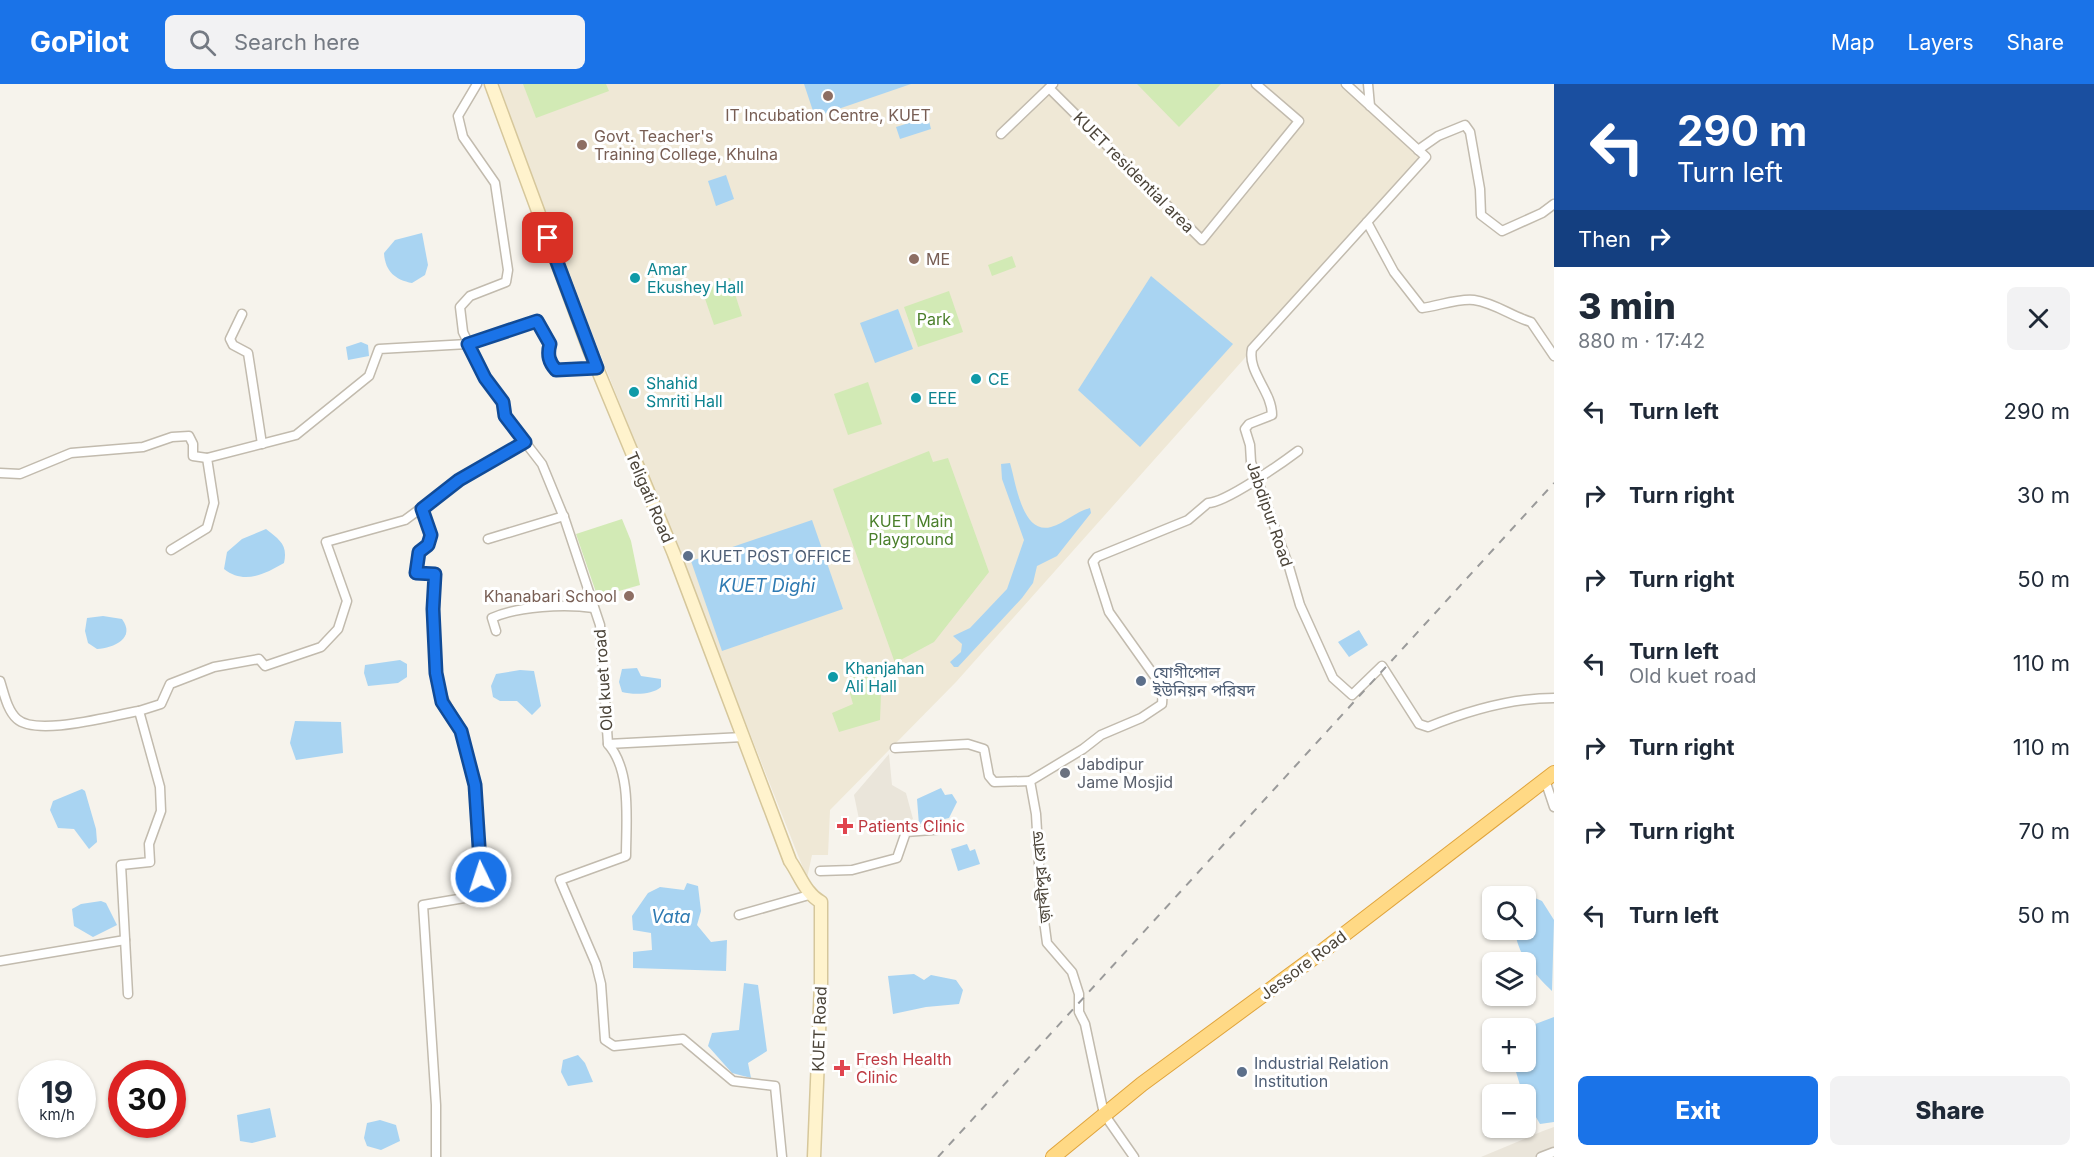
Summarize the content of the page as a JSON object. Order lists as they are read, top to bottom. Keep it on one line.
{"streets":{"highway":["Jessore Road"],"main road":["Teligati Road","KUET Road"],"street":["KUET residential area","Jabdipur Road","Old kuet road","জ়াব্দীপুর রোড"]},"crossings":[["Teligati Road","KUET Road"],["জ়াব্দীপুর রোড","Jessore Road"]],"water":["KUET Dighi","Vata"],"parks":["Park","KUET Main Playground"],"places":{"other":["IT Incubation Centre, KUET","Govt. Teacher's Training College, Khulna","ME","Amar Ekushey Hall","CE","Shahid Smriti Hall","EEE","KUET POST OFFICE","Khanabari School","Khanjahan Ali Hall","যোগীপোল ইউনিয়ন পরিষদ","Jabdipur Jame Mosjid","Industrial Relation Institution"],"health":["Patients Clinic","Fresh Health Clinic"]},"page":{"header":"GoPilot","search":"Search here","nav":["Map","Layers","Share"],"turn":["290 m","Turn left"],"then":"Then","heading":["3 min","880 m · 17:42"],"list":[{"name":"Turn left","value":"290 m"},{"name":"Turn right","value":"30 m"},{"name":"Turn right","value":"50 m"},{"name":"Turn left","note":"Old kuet road","value":"110 m"},{"name":"Turn right","value":"110 m"},{"name":"Turn right","value":"70 m"},{"name":"Turn left","value":"50 m"}],"map_buttons":["+","−"],"speed":"19 km/h","limit":"30","buttons":["Exit","Share"]}}
